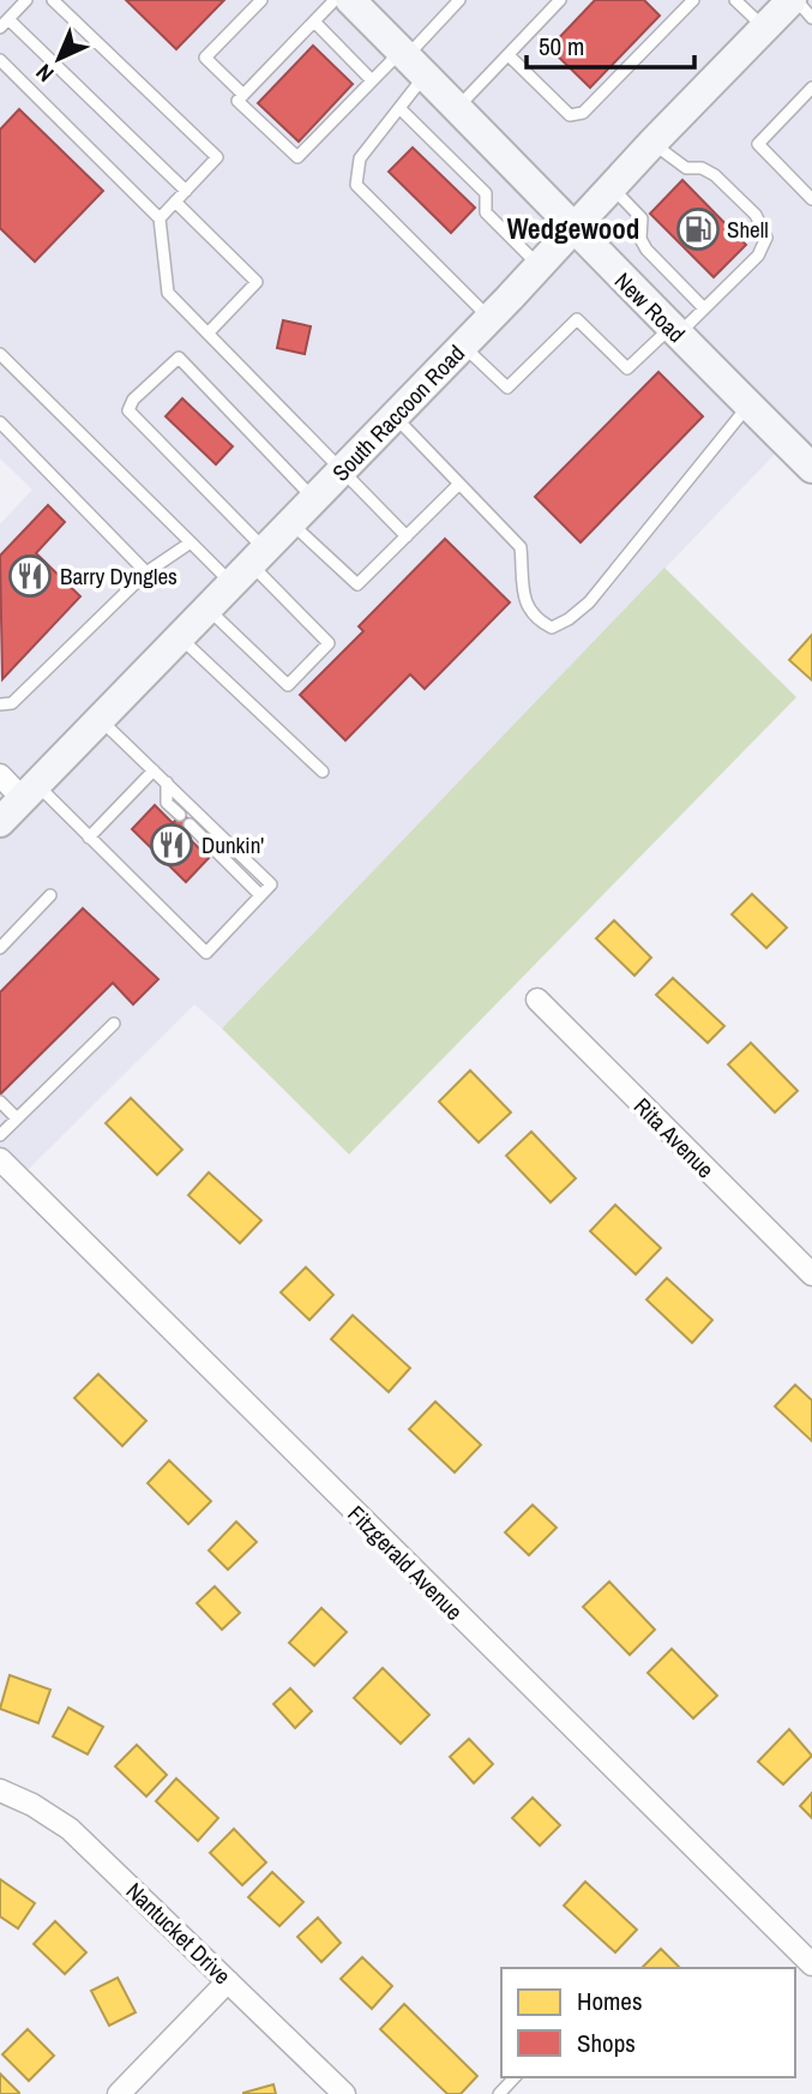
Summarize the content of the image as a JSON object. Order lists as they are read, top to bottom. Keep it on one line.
{"streets":{"street":["New Road","South Raccoon Road","Rita Avenue","Fitzgerald Avenue","Nantucket Drive"]},"crossings":[["New Road","South Raccoon Road"]],"districts":["Wedgewood"],"places":{"fuel station":["Shell"],"restaurant":["Barry Dyngles","Dunkin'"]},"legend":["Homes","Shops"],"scale_bar":"50 m","north":"bottom left"}
